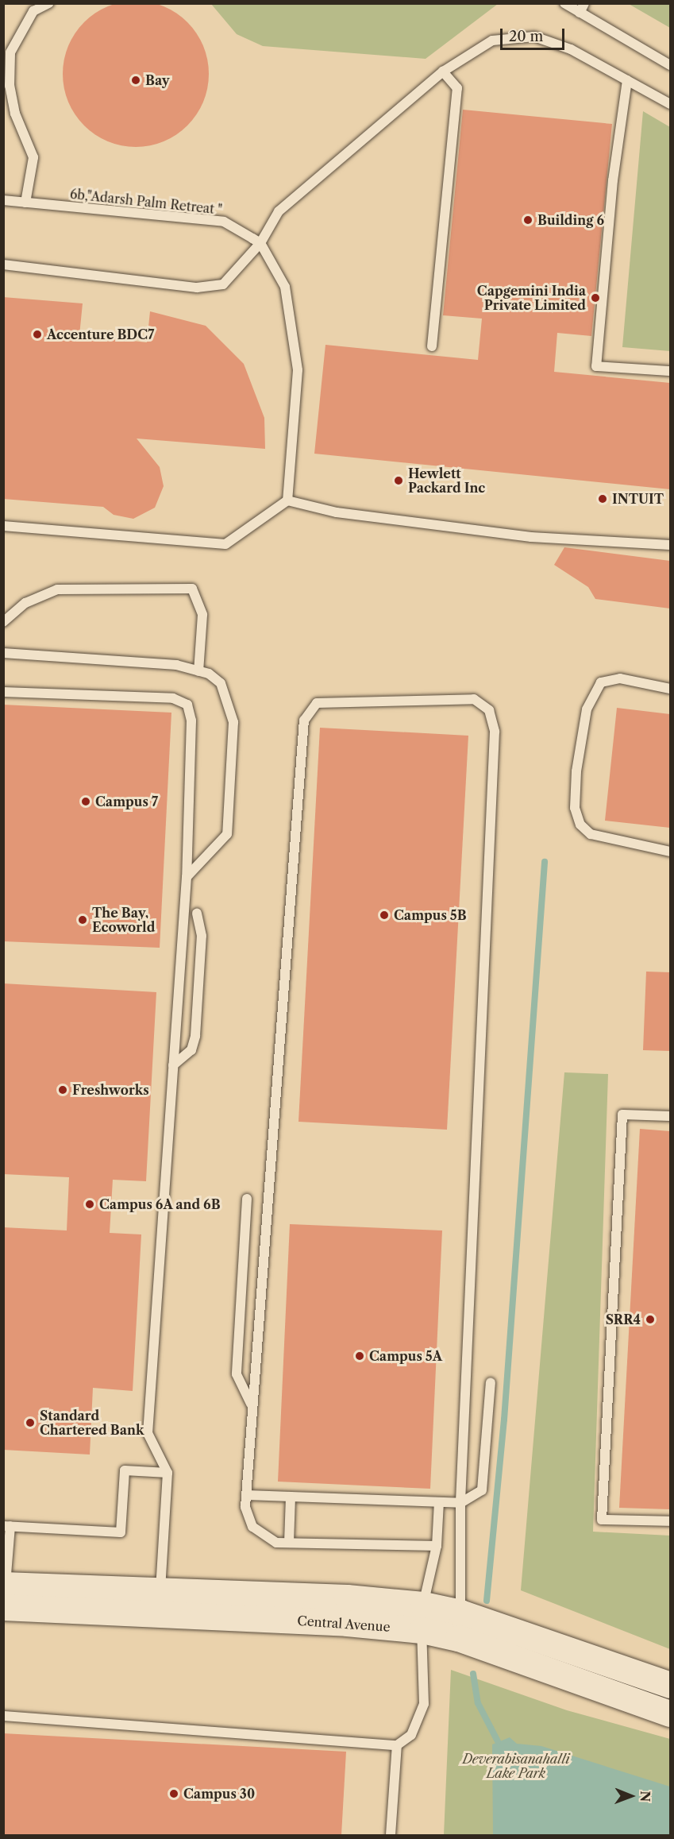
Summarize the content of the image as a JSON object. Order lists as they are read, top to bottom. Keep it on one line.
{"streets":{"street":["Central Avenue"],"lane":["6b,\"Adarsh Palm Retreat \""]},"parks":["Deverabisanahalli Lake Park"],"places":["Bay","Building 6","Capgemini India Private Limited","Accenture BDC7","Hewlett Packard Inc","INTUIT","Campus 7","Campus 5B","The Bay, Ecoworld","Freshworks","Campus 6A and 6B","SRR4","Campus 5A","Standard Chartered Bank","Campus 30"],"scale_bar":"20 m","north":"right"}
